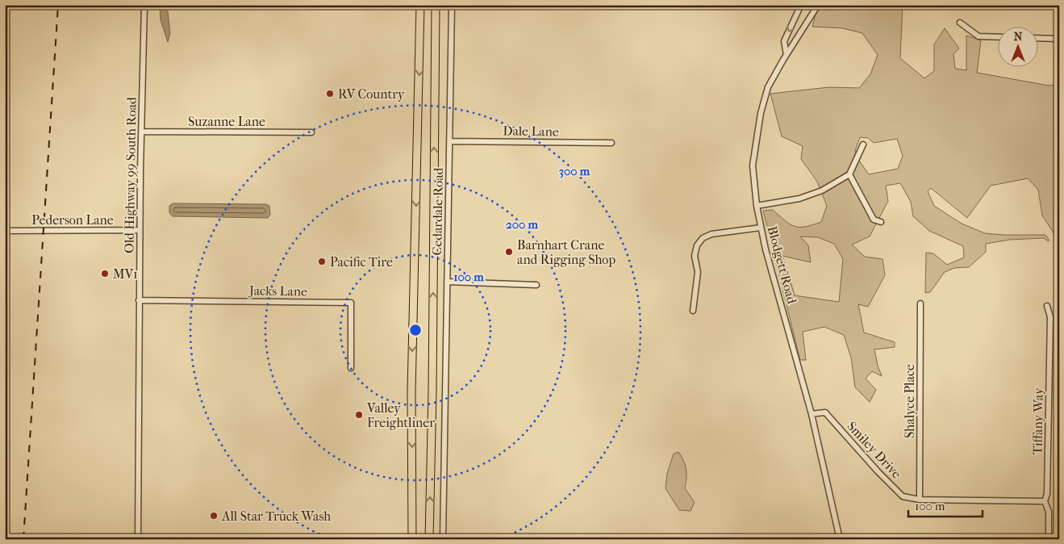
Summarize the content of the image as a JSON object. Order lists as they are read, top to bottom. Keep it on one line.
{"streets":{"street":["Suzanne Lane","Dale Lane","Old Highway 99 South Road","Cedardale Road","Pederson Lane","Blodgett Road","Jacks Lane","Shalyce Place","Tiffany Way","Smiley Drive"]},"crossings":[["Suzanne Lane","Old Highway 99 South Road"],["Dale Lane","Cedardale Road"],["Old Highway 99 South Road","Pederson Lane"],["Old Highway 99 South Road","Jacks Lane"],["Blodgett Road","Smiley Drive"],["Shalyce Place","Smiley Drive"],["Tiffany Way","Smiley Drive"]],"places":["RV Country","Barnhart Crane and Rigging Shop","Pacific Tire","MV1","Valley Freightliner","All Star Truck Wash"],"scale_bar":"100 m","north":"top","rings":["300 m","200 m","100 m"]}
